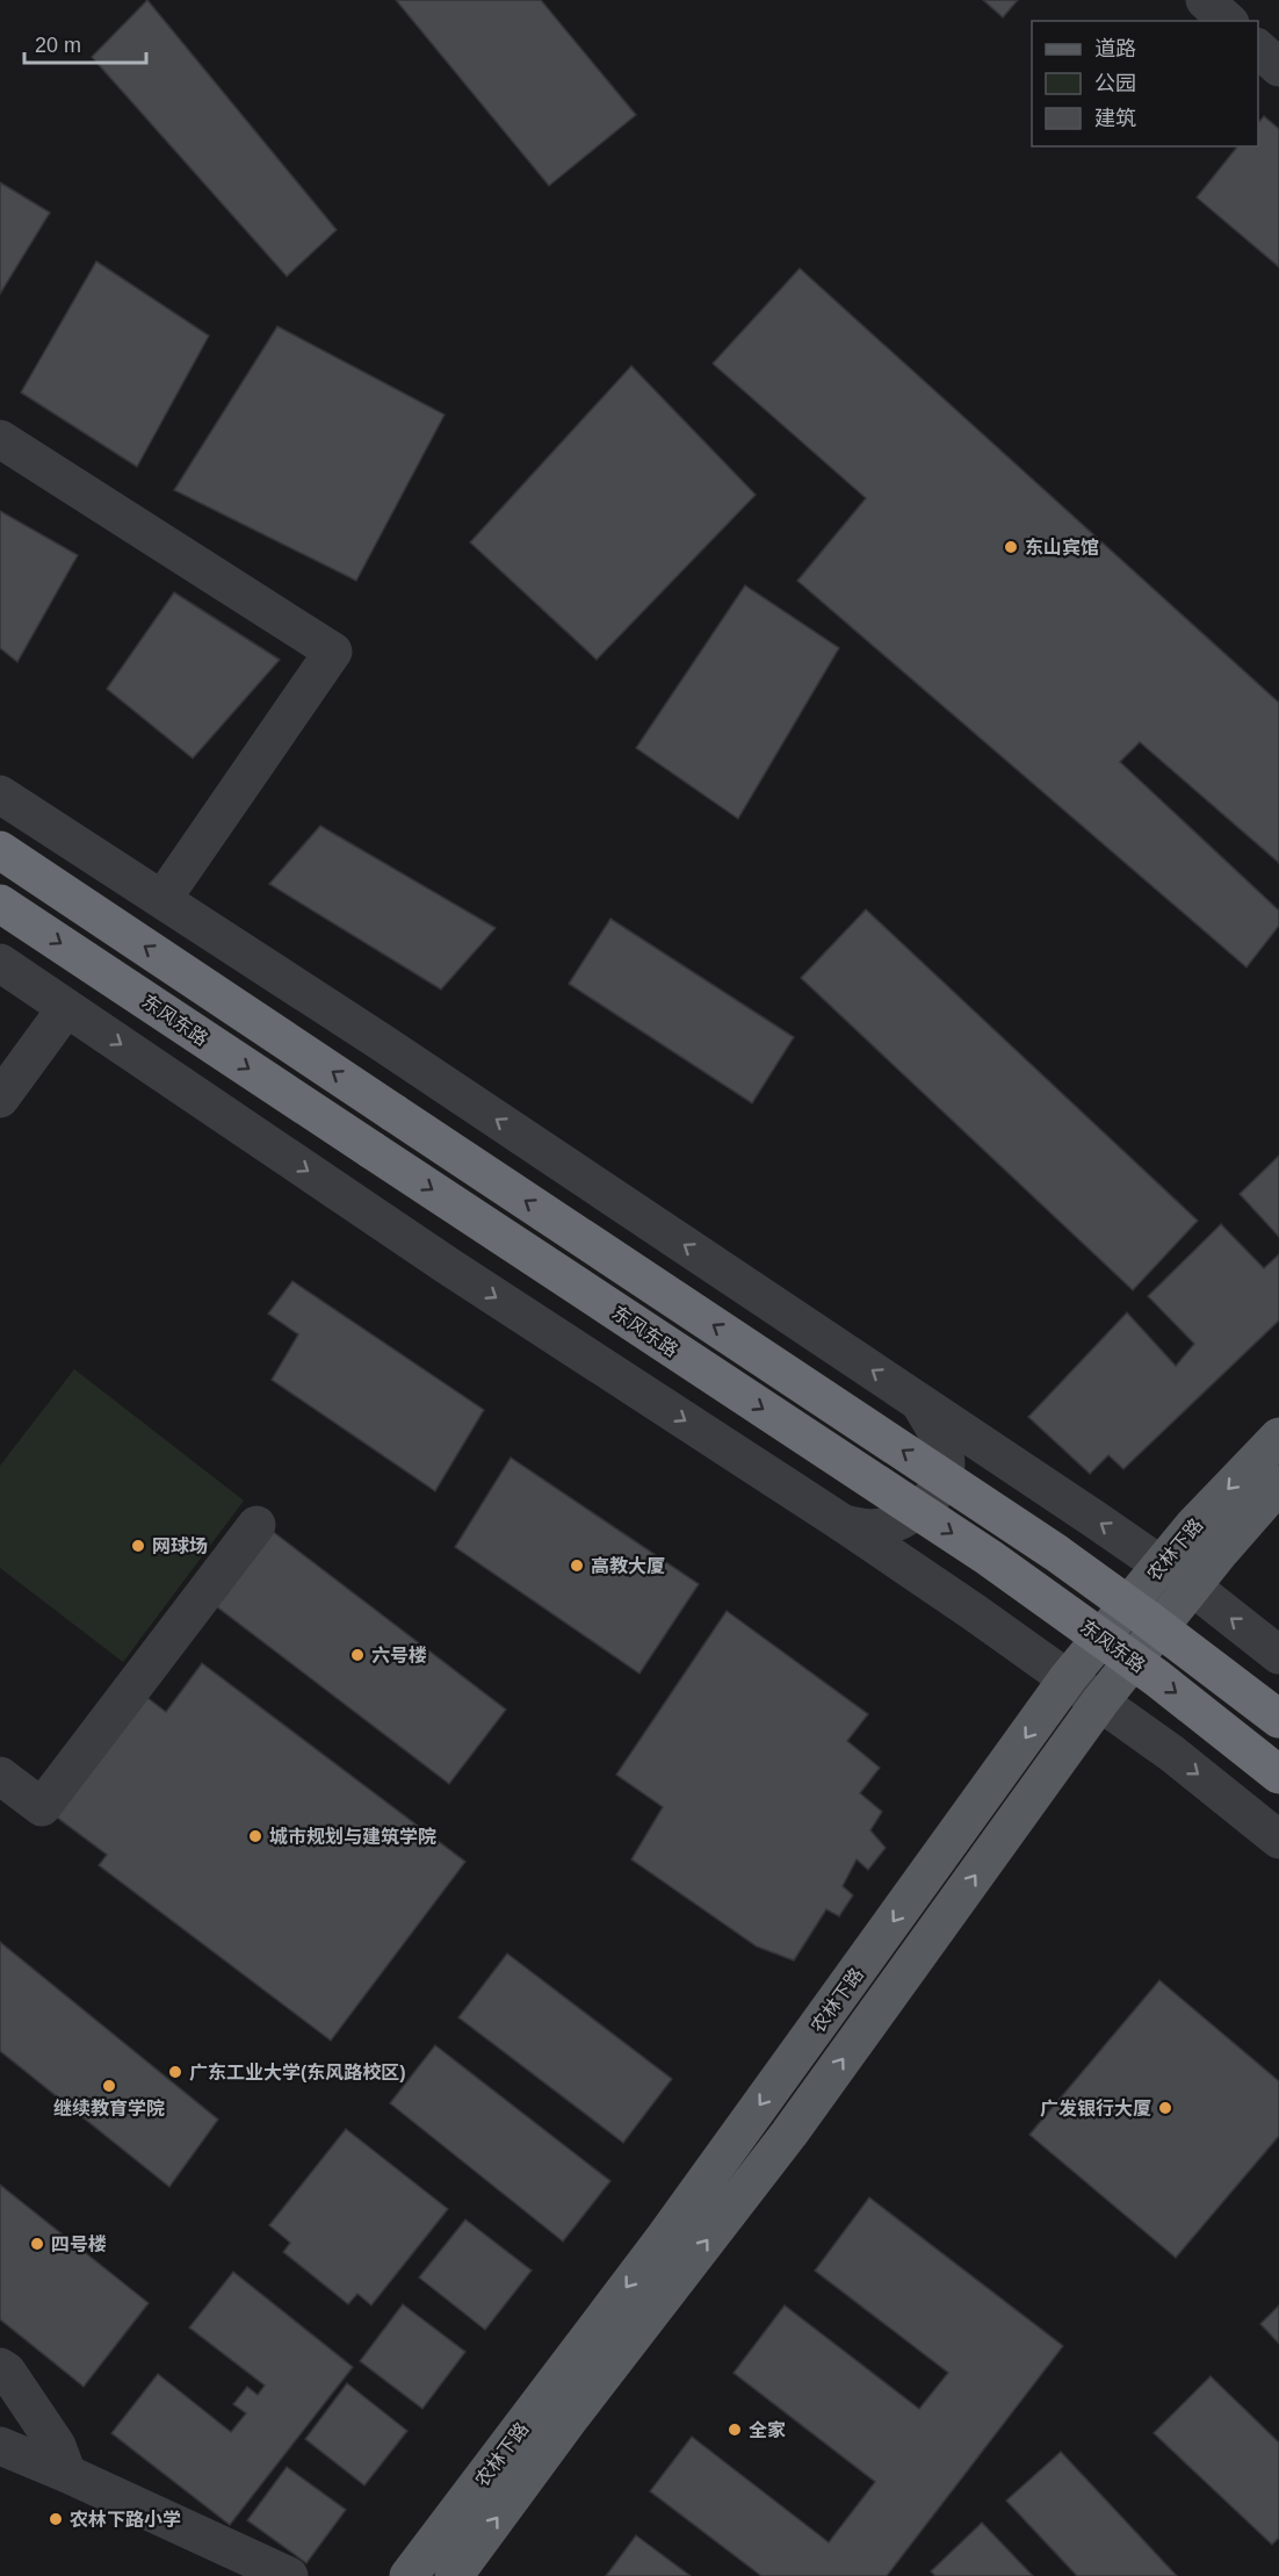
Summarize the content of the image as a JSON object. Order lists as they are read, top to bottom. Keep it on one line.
{"streets":{"highway":["东风东路"],"main road":["农林下路"]},"places":["东山宾馆","网球场","高教大厦","六号楼","城市规划与建筑学院","广东工业大学(东风路校区)","继续教育学院","广发银行大厦","四号楼","全家","农林下路小学"],"legend":["道路","公园","建筑"],"scale_bar":"20 m"}
